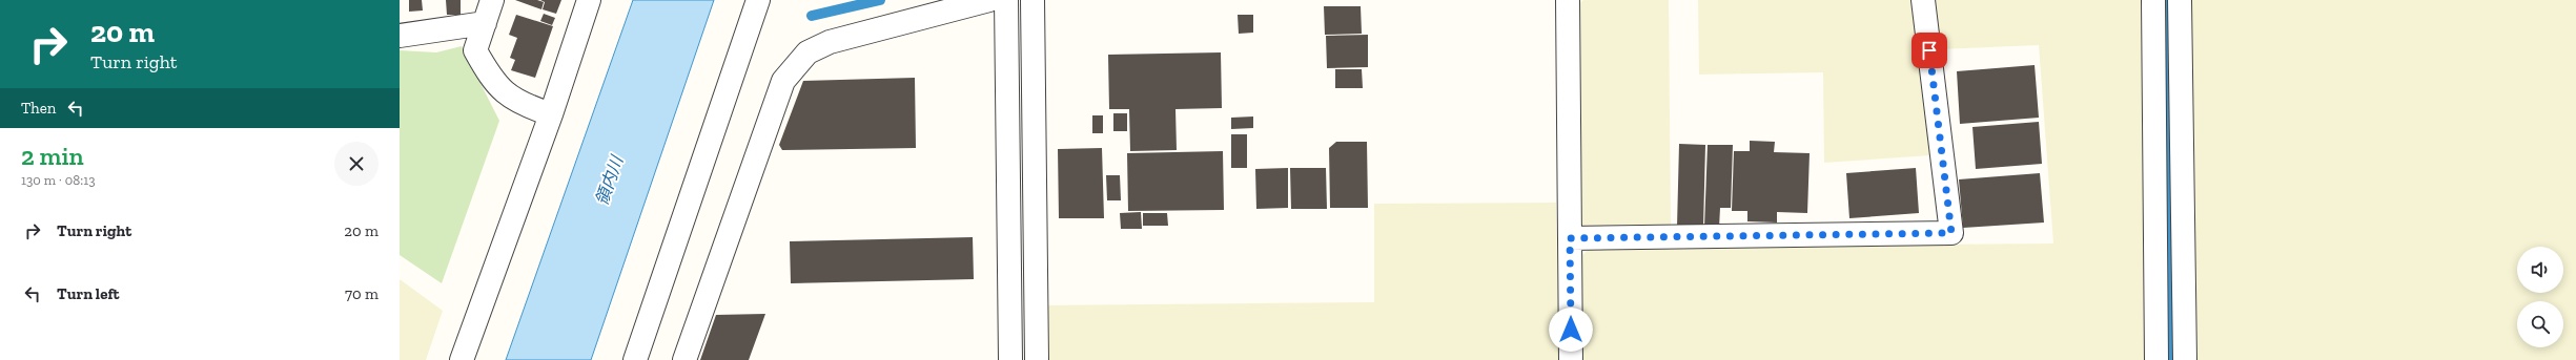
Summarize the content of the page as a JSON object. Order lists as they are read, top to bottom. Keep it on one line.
{"water":["領内川"],"page":{"turn":["20 m","Turn right"],"then":"Then","heading":["2 min","130 m · 08:13"],"list":[{"name":"Turn right","value":"20 m"},{"name":"Turn left","value":"70 m"}]}}
